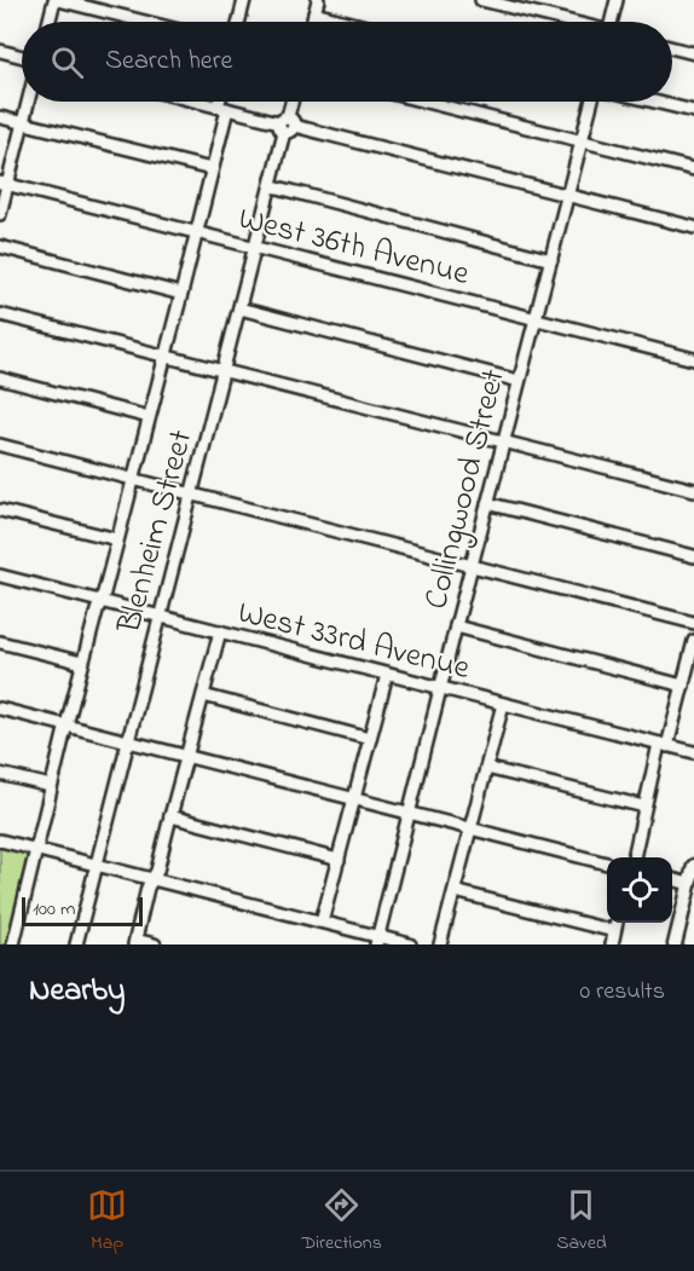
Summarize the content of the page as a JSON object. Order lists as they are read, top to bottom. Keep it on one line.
{"streets":{"street":["West 36th Avenue","Collingwood Street","Blenheim Street","West 33rd Avenue"]},"crossings":[["West 36th Avenue","Collingwood Street"],["West 36th Avenue","Blenheim Street"],["Collingwood Street","West 33rd Avenue"],["Blenheim Street","West 33rd Avenue"]],"scale_bar":"100 m","page":{"search":"Search here","scale":"100 m","heading":["Nearby","0 results"],"nav":["Map","Directions","Saved"]}}
